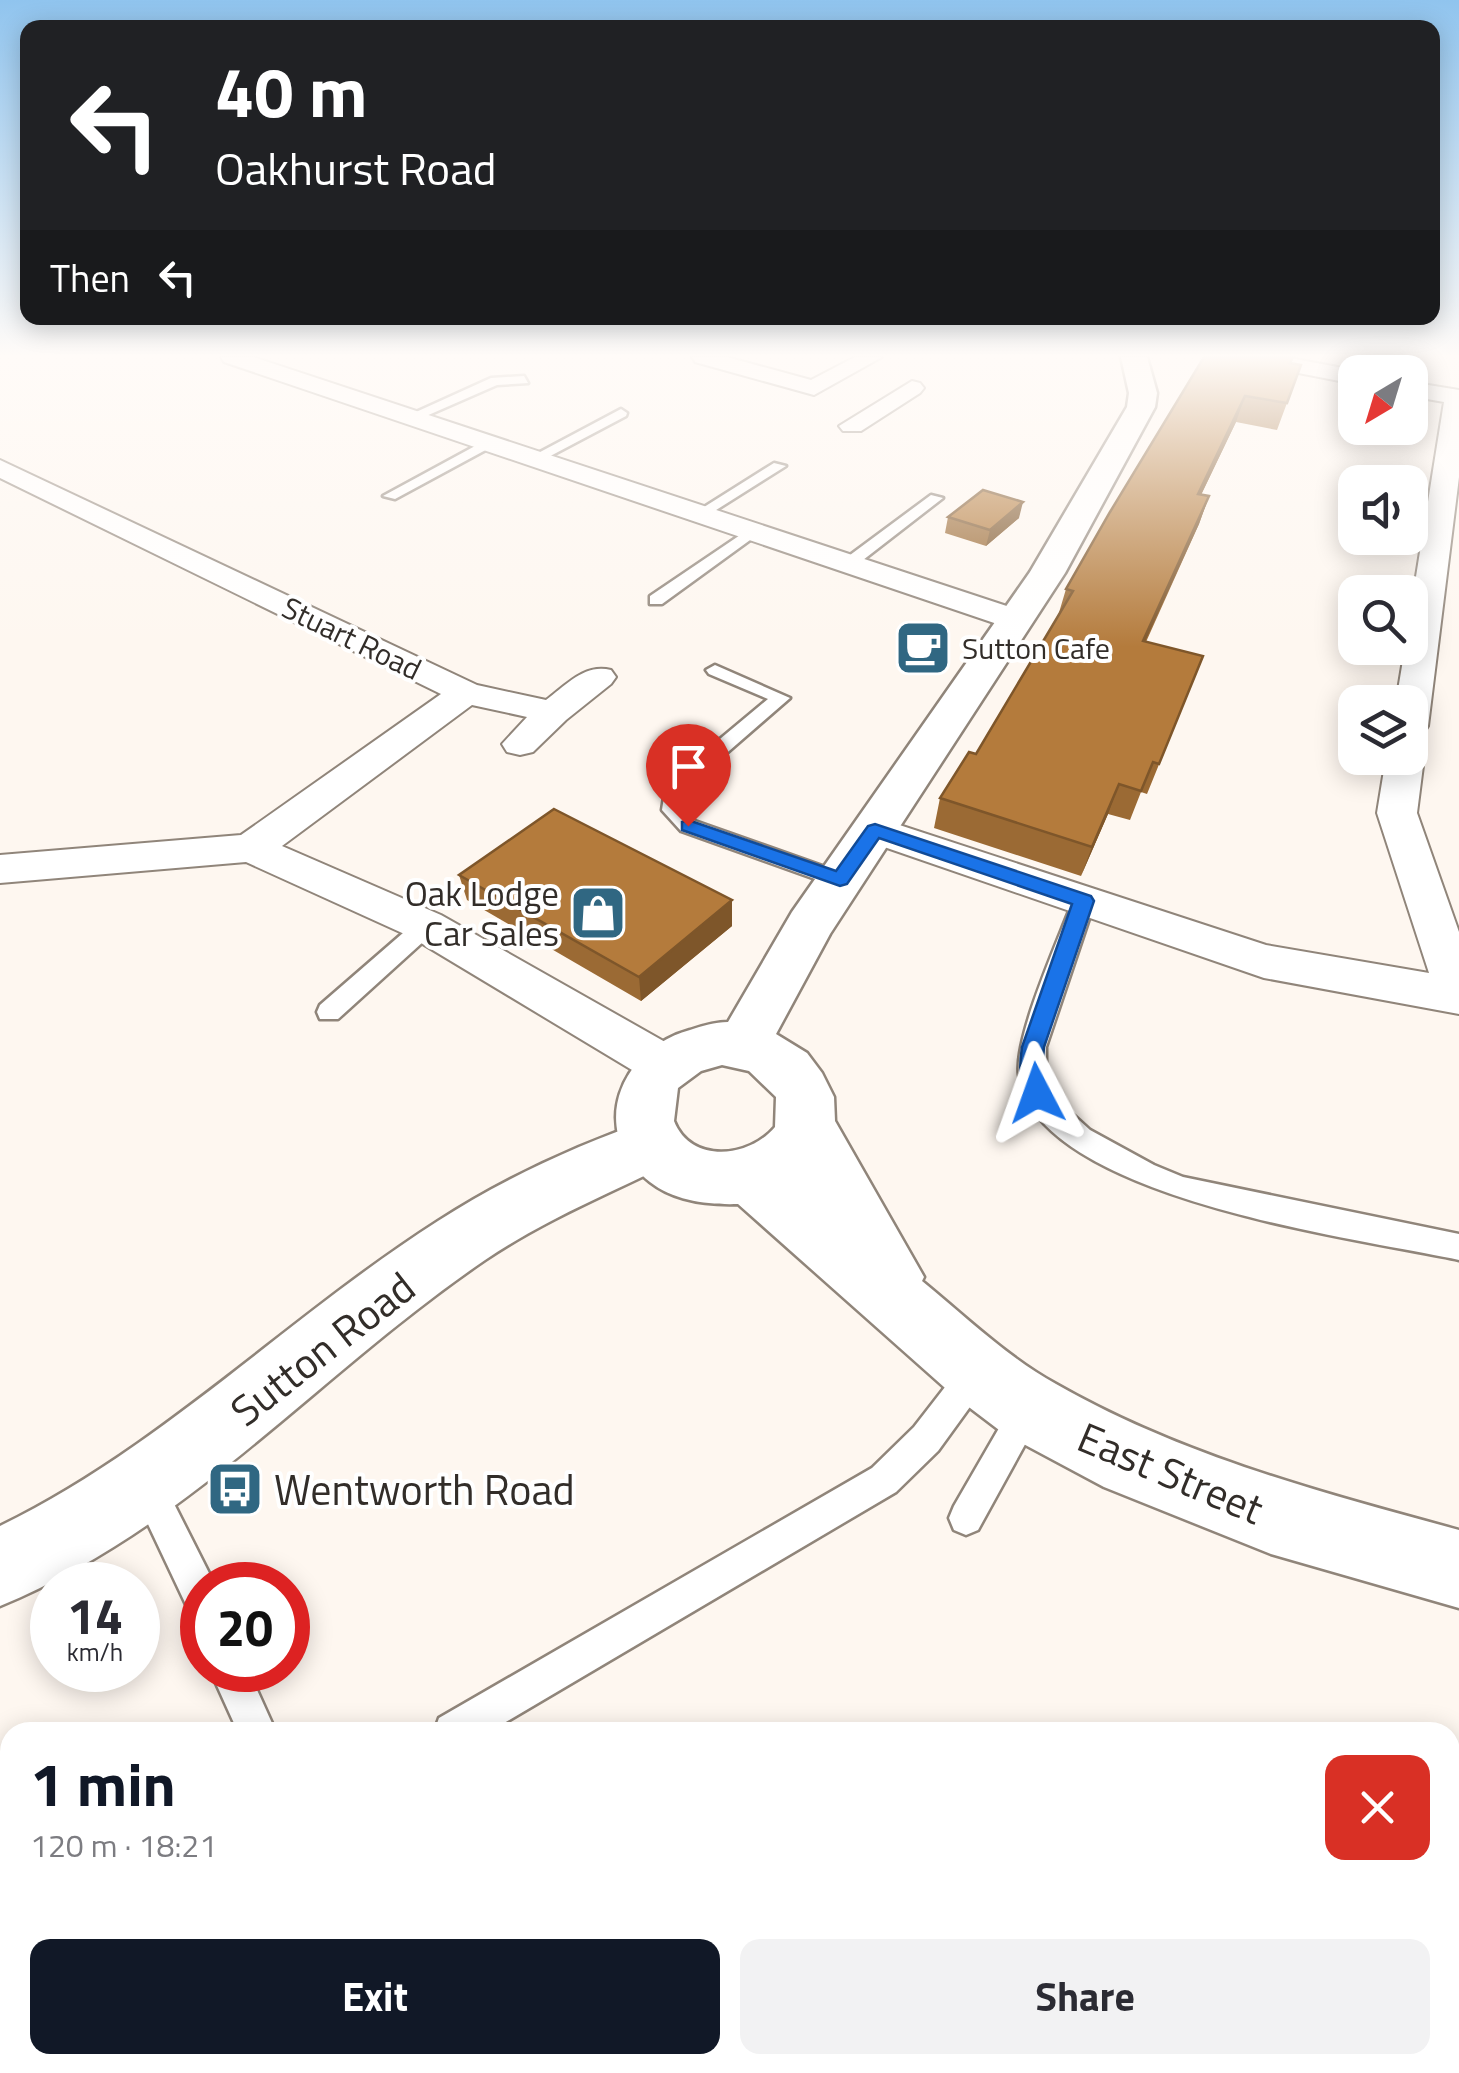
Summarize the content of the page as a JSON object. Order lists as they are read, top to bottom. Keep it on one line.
{"streets":{"main road":["Sutton Road","East Street"],"street":["Stuart Road"]},"crossings":[["Sutton Road","East Street"]],"places":{"cafe":["Sutton Cafe"],"shop":["Oak Lodge Car Sales"],"bus stop":["Wentworth Road"]},"north":"bottom left","page":{"turn":["40 m","Oakhurst Road"],"then":"Then","speed":"14 km/h","limit":"20","heading":["1 min","120 m · 18:21"],"buttons":["Exit","Share"]}}
